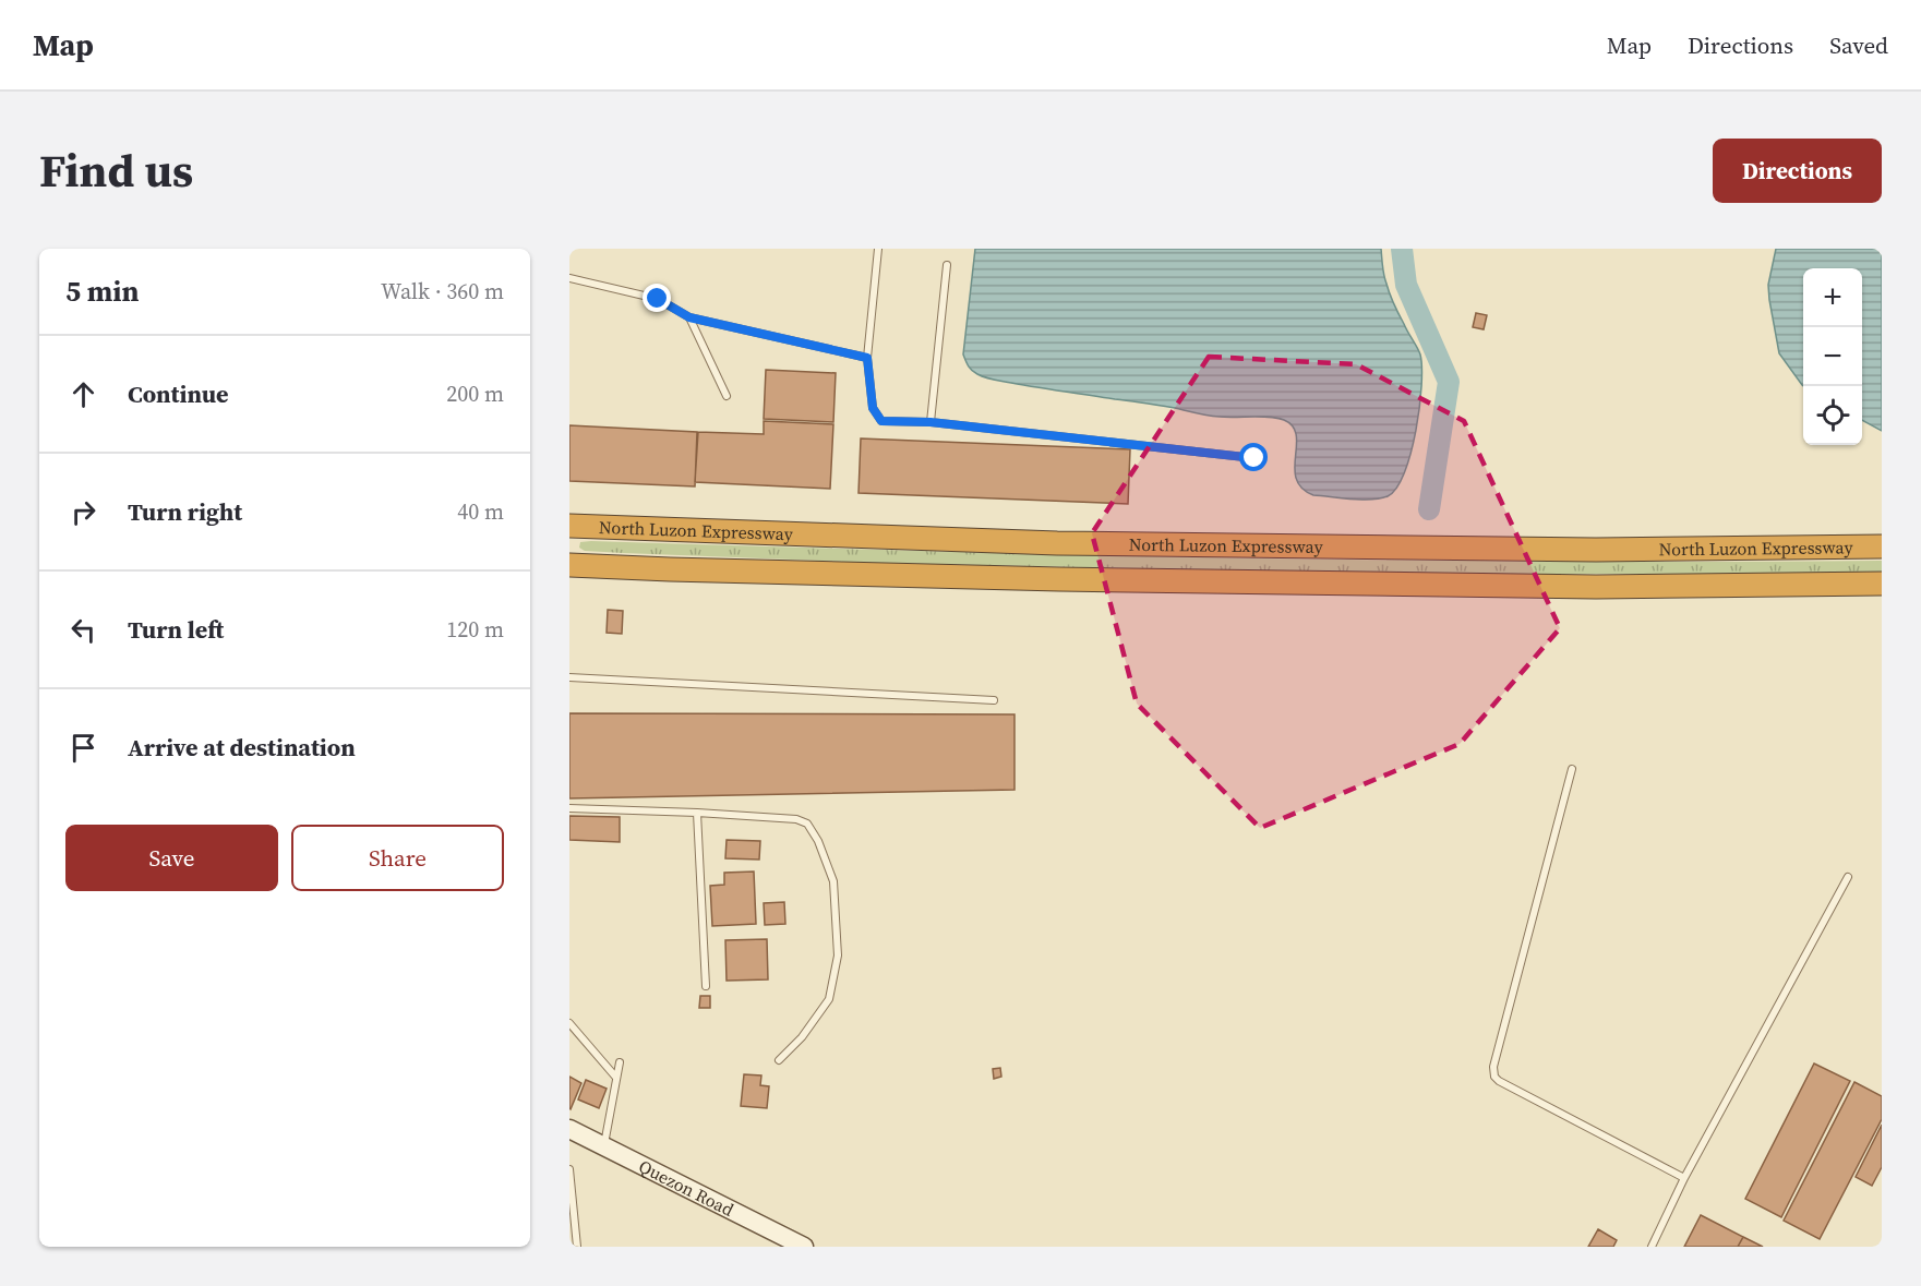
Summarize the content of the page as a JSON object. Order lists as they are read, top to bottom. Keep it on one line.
{"streets":{"highway":["North Luzon Expressway"],"main road":["Quezon Road"]},"page":{"header":"Map","nav":["Map","Directions","Saved"],"title":"Find us","buttons":["Directions",["Save","Share"]],"heading":["5 min","Walk · 360 m"],"map_buttons":["+","−"],"list":[["Continue","200 m"],["Turn right","40 m"],["Turn left","120 m"],"Arrive at destination"]}}
